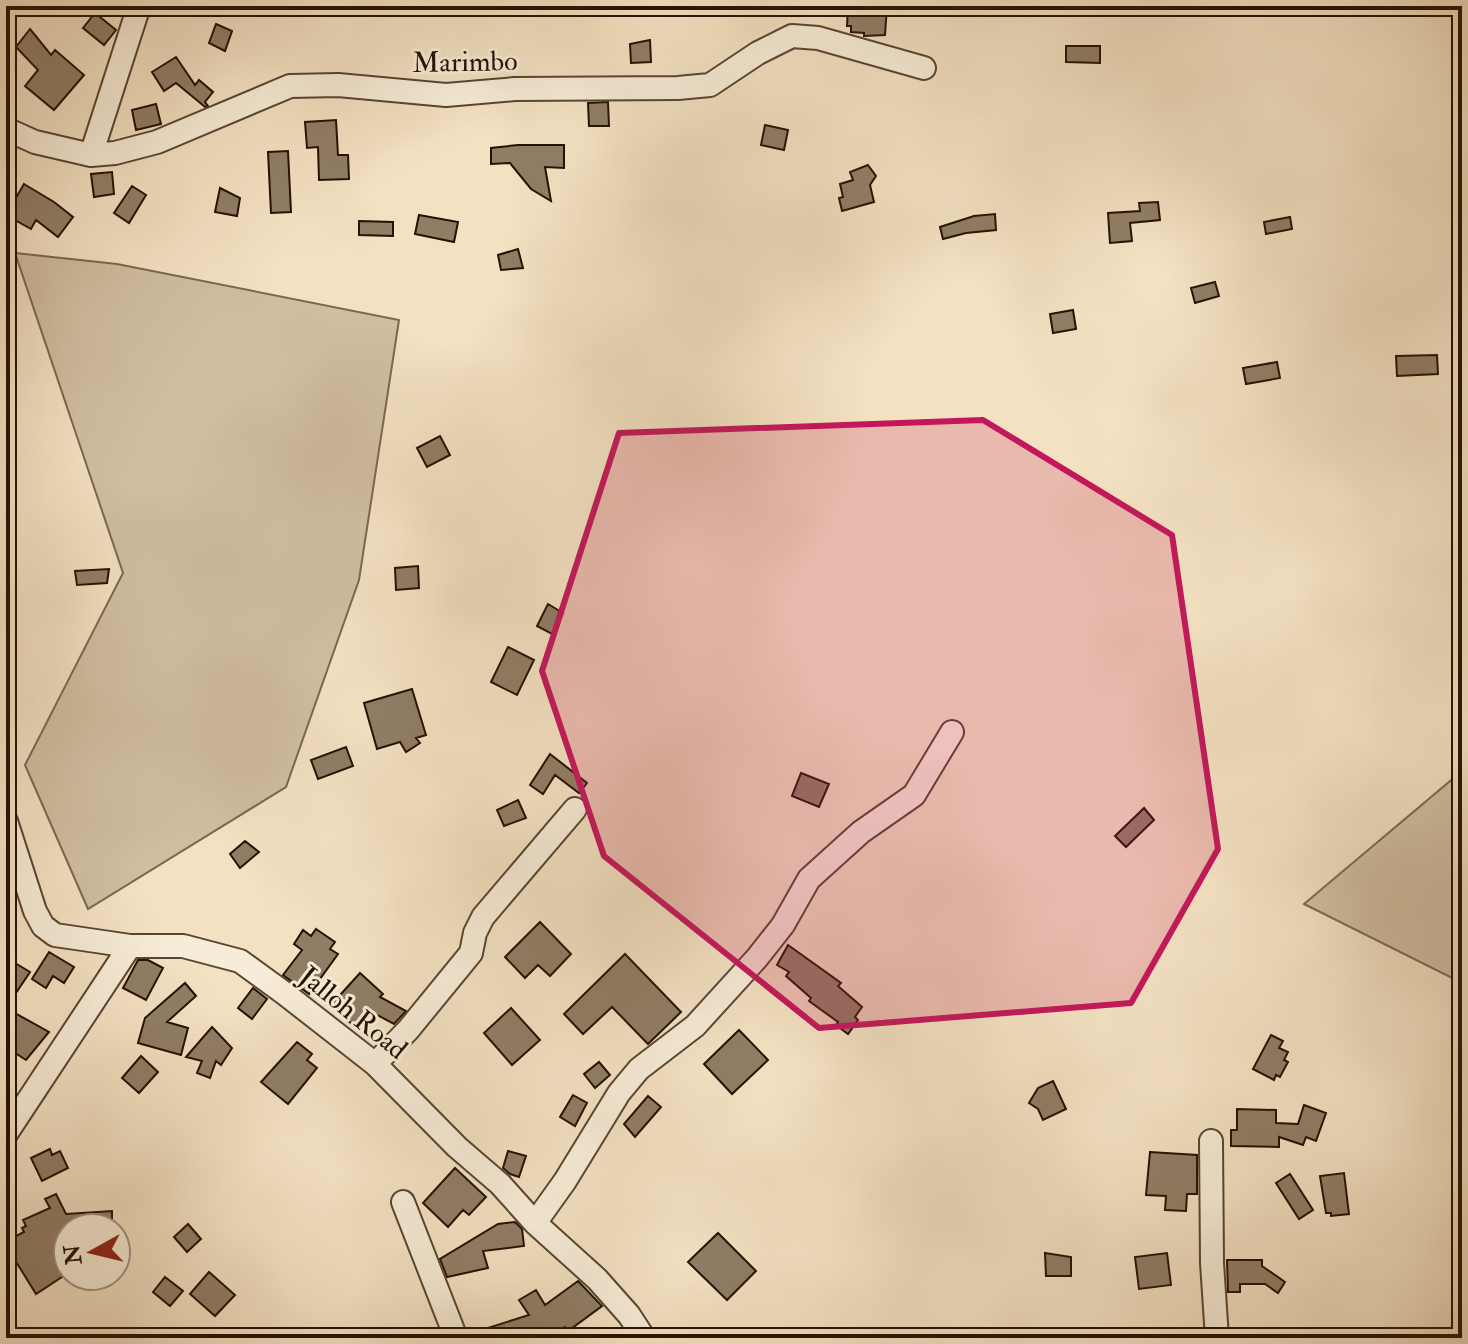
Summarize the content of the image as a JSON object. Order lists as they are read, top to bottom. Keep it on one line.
{"streets":{"street":["Marimbo","Jalloh Road"]},"north":"left"}
